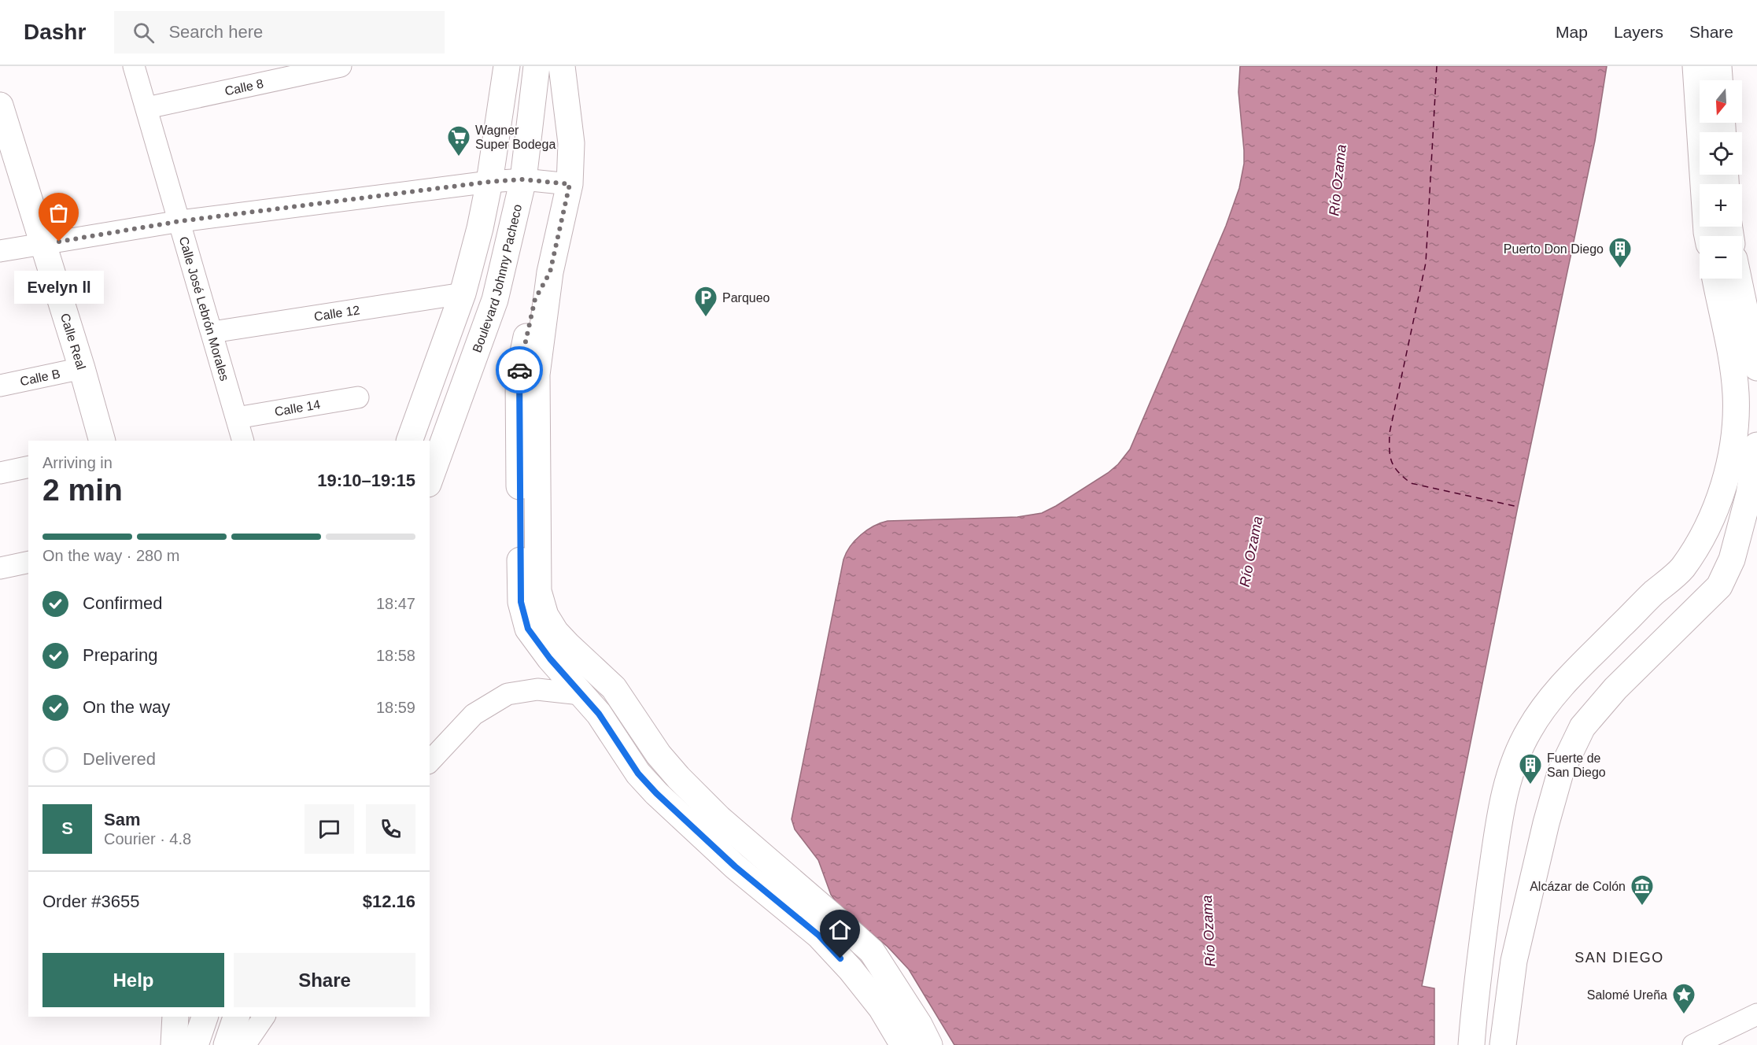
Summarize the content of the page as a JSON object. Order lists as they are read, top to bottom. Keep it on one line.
{"streets":{"main road":["Boulevard Johnny Pacheco","Calle Real"],"street":["Calle 8","Calle José Lebrón Morales","Calle 12","Calle B","Calle 14"]},"crossings":[["Calle 8","Calle José Lebrón Morales"],["Calle José Lebrón Morales","Calle 12"],["Calle José Lebrón Morales","Calle 14"],["Calle Real","Calle B"]],"districts":["SAN DIEGO"],"water":["Río Ozama"],"places":{"supermarket":["Wagner Super Bodega"],"other":["Evelyn ll"],"building":["Puerto Don Diego","Fuerte de San Diego"],"parking":["Parqueo"],"museum":["Alcázar de Colón"],"place":["Salomé Ureña"]},"north":"bottom","page":{"header":"Dashr","search":"Search here","nav":["Map","Layers","Share"],"map_buttons":["+","−"],"bubble":"Evelyn ll","heading":["2 min","Arriving in","19:10–19:15"],"panel":["Sam","Courier · 4.8","Order #3655","$12.16"],"bar":"On the way · 280 m","list":[["Confirmed","18:47"],["Preparing","18:58"],["On the way","18:59"],"Delivered"],"round":"S","buttons":["Help","Share"]}}
